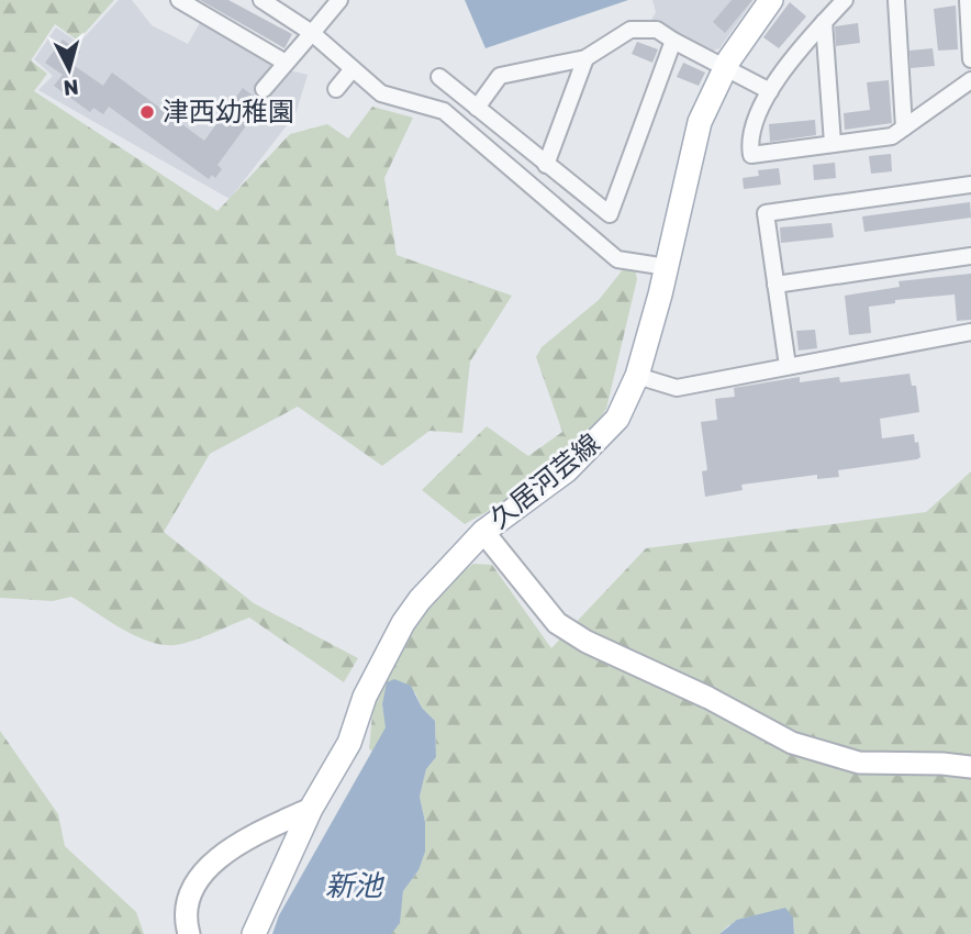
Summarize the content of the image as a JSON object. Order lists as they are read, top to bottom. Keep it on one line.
{"streets":{"main road":["久居河芸線"]},"water":["新池"],"places":["津西幼稚園"],"north":"bottom"}
